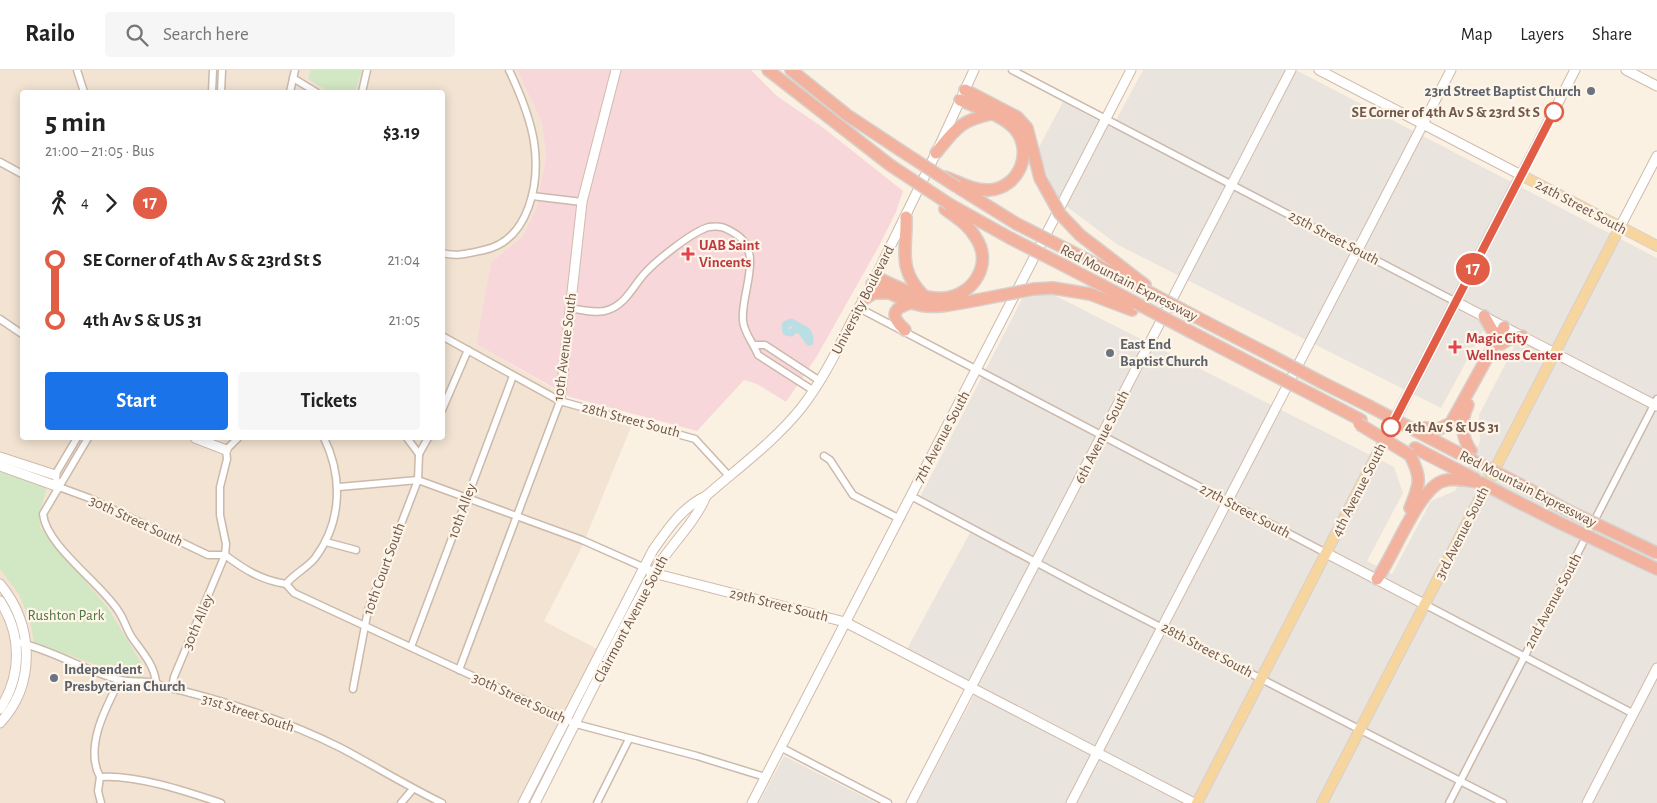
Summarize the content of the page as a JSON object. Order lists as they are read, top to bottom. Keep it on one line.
{"streets":{"highway":["Red Mountain Expressway"],"main road":["24th Street South","4th Avenue South","3rd Avenue South"],"street":["25th Street South","University Boulevard","10th Avenue South","28th Street South","7th Avenue South","6th Avenue South","10th Alley","27th Street South","30th Street South","10th Court South","2nd Avenue South","29th Street South","Clairmont Avenue South","30th Alley","31st Street South"]},"crossings":[["24th Street South","4th Avenue South"],["24th Street South","3rd Avenue South"],["25th Street South","7th Avenue South"],["25th Street South","6th Avenue South"],["25th Street South","4th Avenue South"],["25th Street South","3rd Avenue South"],["25th Street South","2nd Avenue South"],["University Boulevard","28th Street South"],["University Boulevard","27th Street South"],["University Boulevard","Clairmont Avenue South"],["10th Avenue South","28th Street South"],["10th Avenue South","30th Street South"],["10th Avenue South","29th Street South"],["28th Street South","7th Avenue South"],["28th Street South","6th Avenue South"],["28th Street South","4th Avenue South"],["28th Street South","10th Alley"],["28th Street South","3rd Avenue South"],["28th Street South","2nd Avenue South"],["7th Avenue South","27th Street South"],["7th Avenue South","30th Street South"],["7th Avenue South","29th Street South"],["6th Avenue South","27th Street South"],["6th Avenue South","29th Street South"],["4th Avenue South","27th Street South"],["4th Avenue South","29th Street South"],["10th Alley","30th Street South"],["10th Alley","29th Street South"],["27th Street South","3rd Avenue South"],["27th Street South","2nd Avenue South"],["30th Street South","10th Court South"],["30th Street South","Clairmont Avenue South"],["30th Street South","30th Alley"],["10th Court South","29th Street South"],["29th Street South","Clairmont Avenue South"],["30th Alley","31st Street South"]],"parks":["Rushton Park"],"places":{"other":["23rd Street Baptist Church","SE Corner of 4th Av S & 23rd St S","East End Baptist Church","4th Av S & US 31","Independent Presbyterian Church"],"health":["UAB Saint Vincents","Magic City Wellness Center"]},"lines":["bus line 17"],"page":{"header":"Railo","search":"Search here","nav":["Map","Layers","Share"],"on_map":"17","heading":["5 min","21:00 – 21:05 · Bus","$3.19"],"legs":["4","17"],"list":[{"name":"SE Corner of 4th Av S & 23rd St S","value":"21:04"},{"name":"4th Av S & US 31","value":"21:05"}],"buttons":["Start","Tickets"]}}
